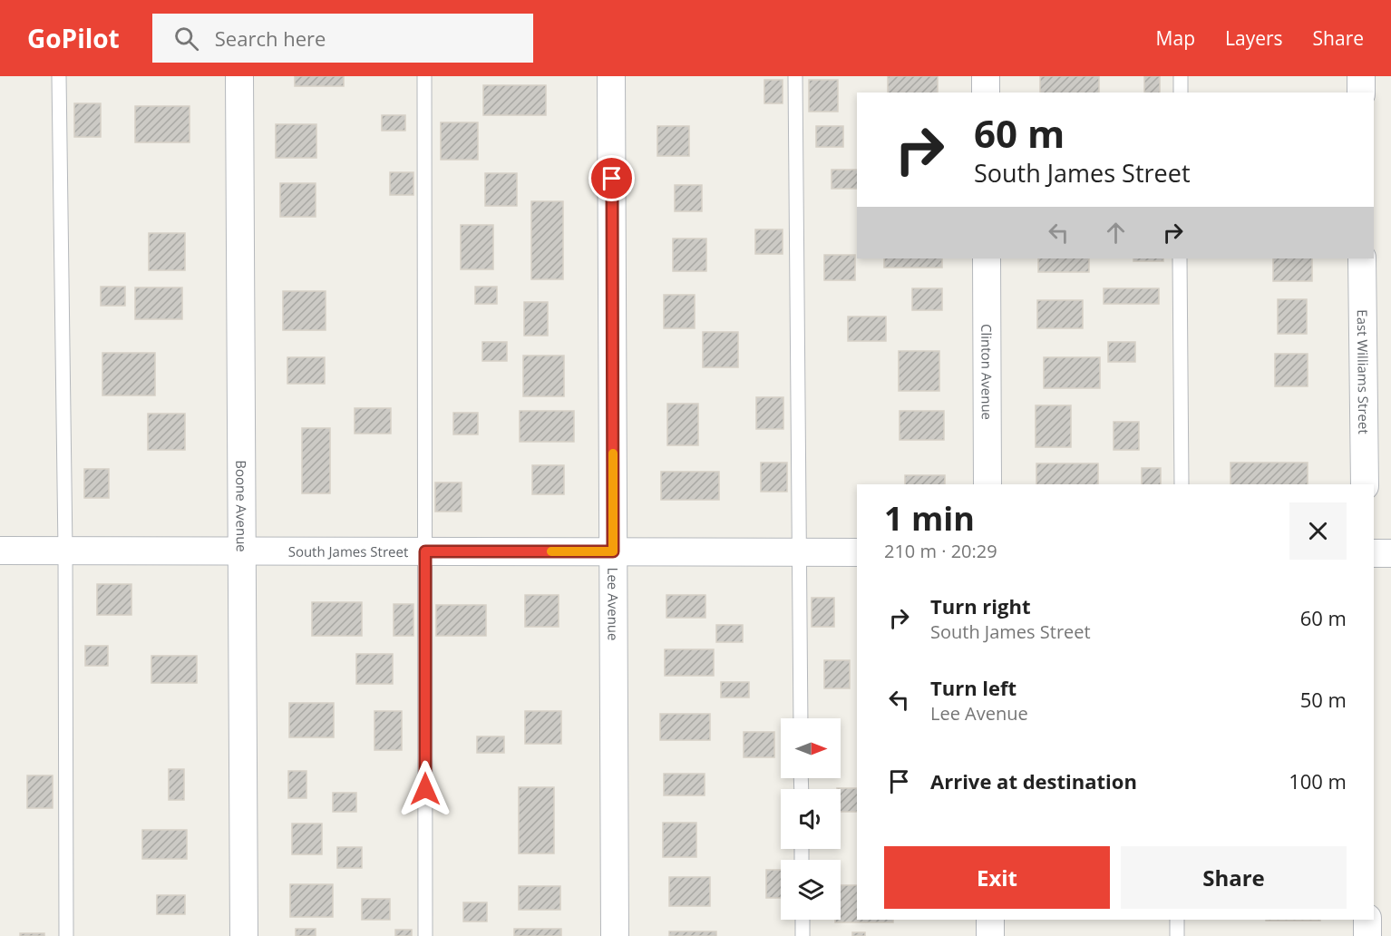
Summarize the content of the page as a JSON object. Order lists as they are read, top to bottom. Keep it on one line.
{"streets":{"street":["Clinton Avenue","East Williams Street","Boone Avenue","South James Street","Lee Avenue"]},"crossings":[["Boone Avenue","South James Street"],["South James Street","Lee Avenue"]],"north":"right","page":{"header":"GoPilot","search":"Search here","nav":["Map","Layers","Share"],"turn":["60 m","South James Street"],"heading":["1 min","210 m · 20:29"],"list":[{"name":"Turn right","note":"South James Street","value":"60 m"},{"name":"Turn left","note":"Lee Avenue","value":"50 m"},{"name":"Arrive at destination","value":"100 m"}],"buttons":["Exit","Share"]}}
